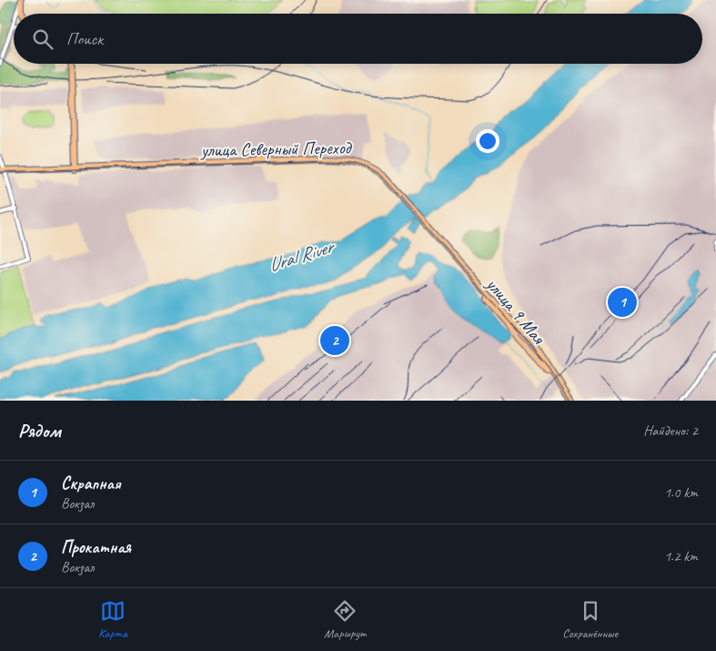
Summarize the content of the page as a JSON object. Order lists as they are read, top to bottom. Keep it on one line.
{"streets":{"main road":["улица Северный Переход","улица 9 Мая"]},"crossings":[["улица Северный Переход","улица 9 Мая"]],"water":["Ural River"],"page":{"search":"Поиск","pins":["1","2"],"heading":["Рядом","Найдено: 2"],"list":[{"mark":"1","name":"Скрапная","note":"Вокзал","value":"1.0 km"},{"mark":"2","name":"Прокатная","note":"Вокзал","value":"1.2 km"}],"nav":["Карта","Маршрут","Сохранённые"]}}
